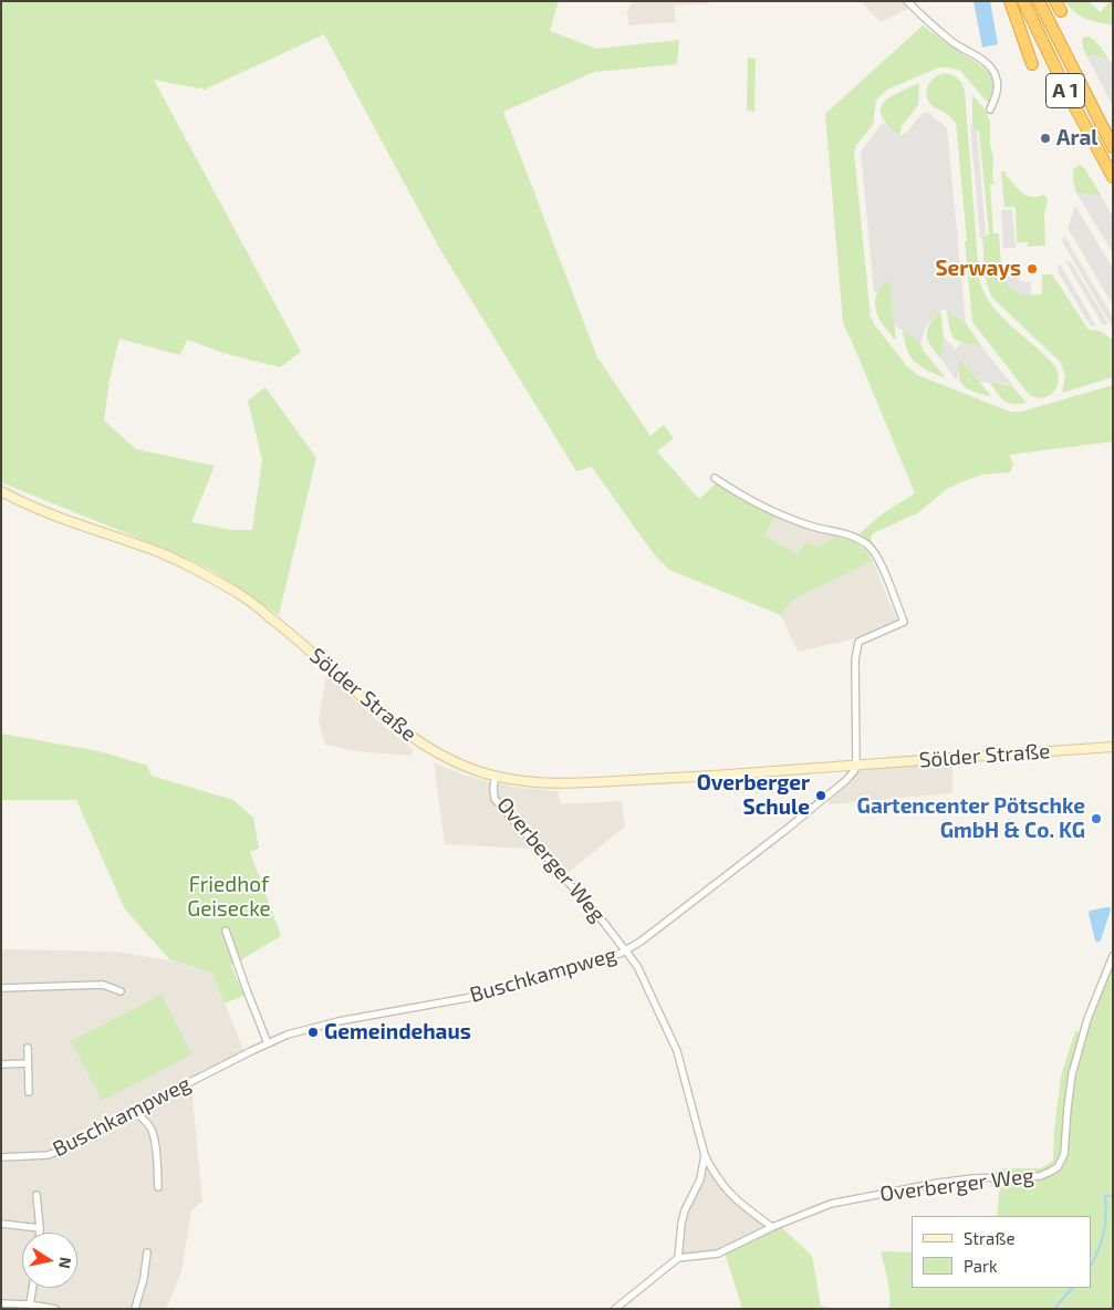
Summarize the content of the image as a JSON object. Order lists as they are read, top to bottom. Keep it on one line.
{"streets":{"highway":["A 1"],"main road":["Sölder Straße"],"street":["Overberger Weg","Buschkampweg"]},"crossings":[["Sölder Straße","Overberger Weg"],["Sölder Straße","Buschkampweg"],["Overberger Weg","Buschkampweg"]],"parks":["Friedhof Geisecke"],"places":["Aral","Serways","Overberger Schule","Gartencenter Pötschke GmbH & Co. KG","Gemeindehaus"],"legend":["Straße","Park"],"north":"right"}
